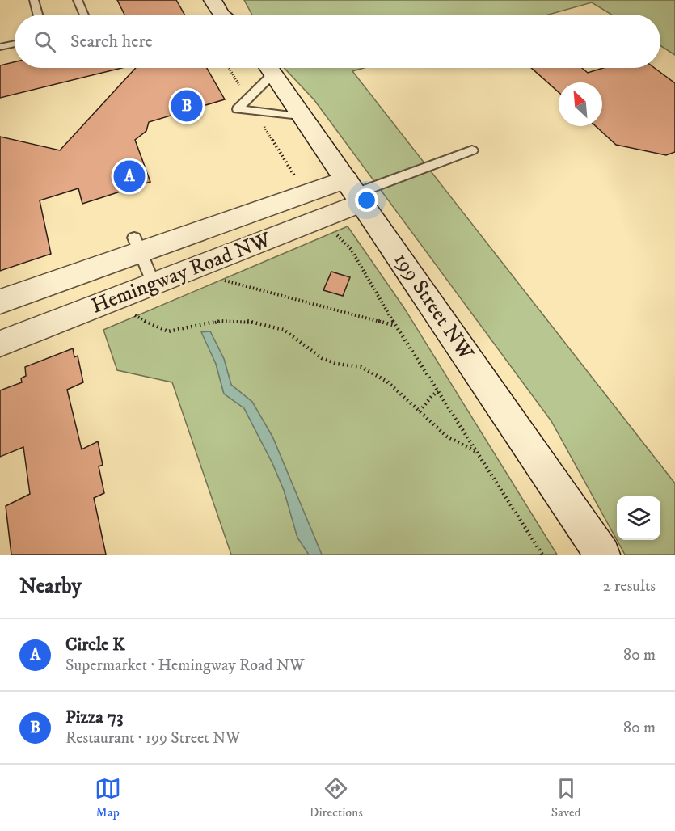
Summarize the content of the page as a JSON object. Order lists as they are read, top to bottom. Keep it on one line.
{"streets":{"street":["Hemingway Road NW","199 Street NW"]},"crossings":[["Hemingway Road NW","199 Street NW"]],"north":"top left","page":{"search":"Search here","pins":["B","A"],"heading":["Nearby","2 results"],"list":[{"mark":"A","name":"Circle K","note":"Supermarket · Hemingway Road NW","value":"80 m"},{"mark":"B","name":"Pizza 73","note":"Restaurant · 199 Street NW","value":"80 m"}],"nav":["Map","Directions","Saved"]}}
